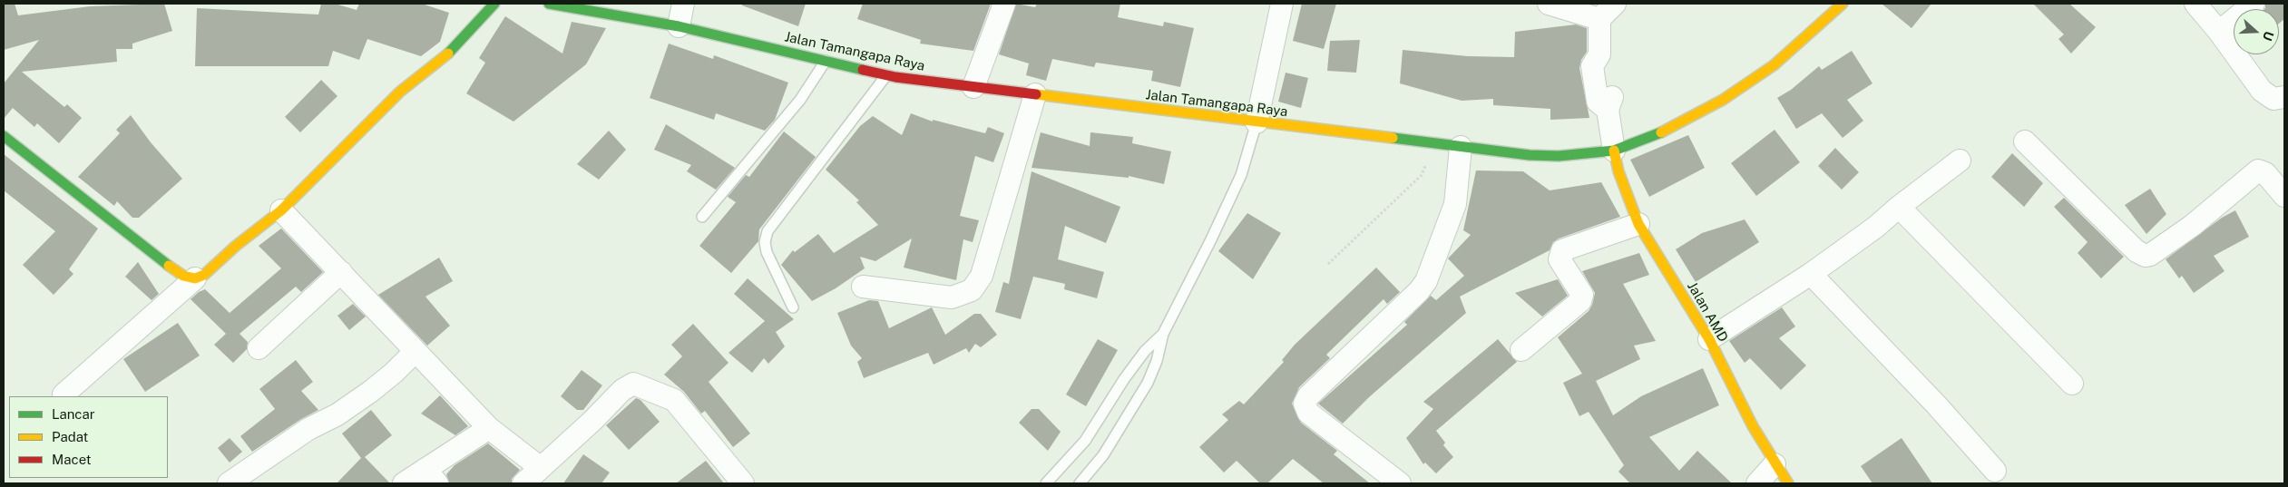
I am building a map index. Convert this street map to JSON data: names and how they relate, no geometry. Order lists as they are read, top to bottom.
{
  "streets": {
    "main road": ["Jalan Tamangapa Raya", "Jalan AMD"]
  },
  "crossings": [
    ["Jalan Tamangapa Raya", "Jalan AMD"]
  ],
  "legend": ["Lancar", "Padat", "Macet"],
  "north": "right"
}
